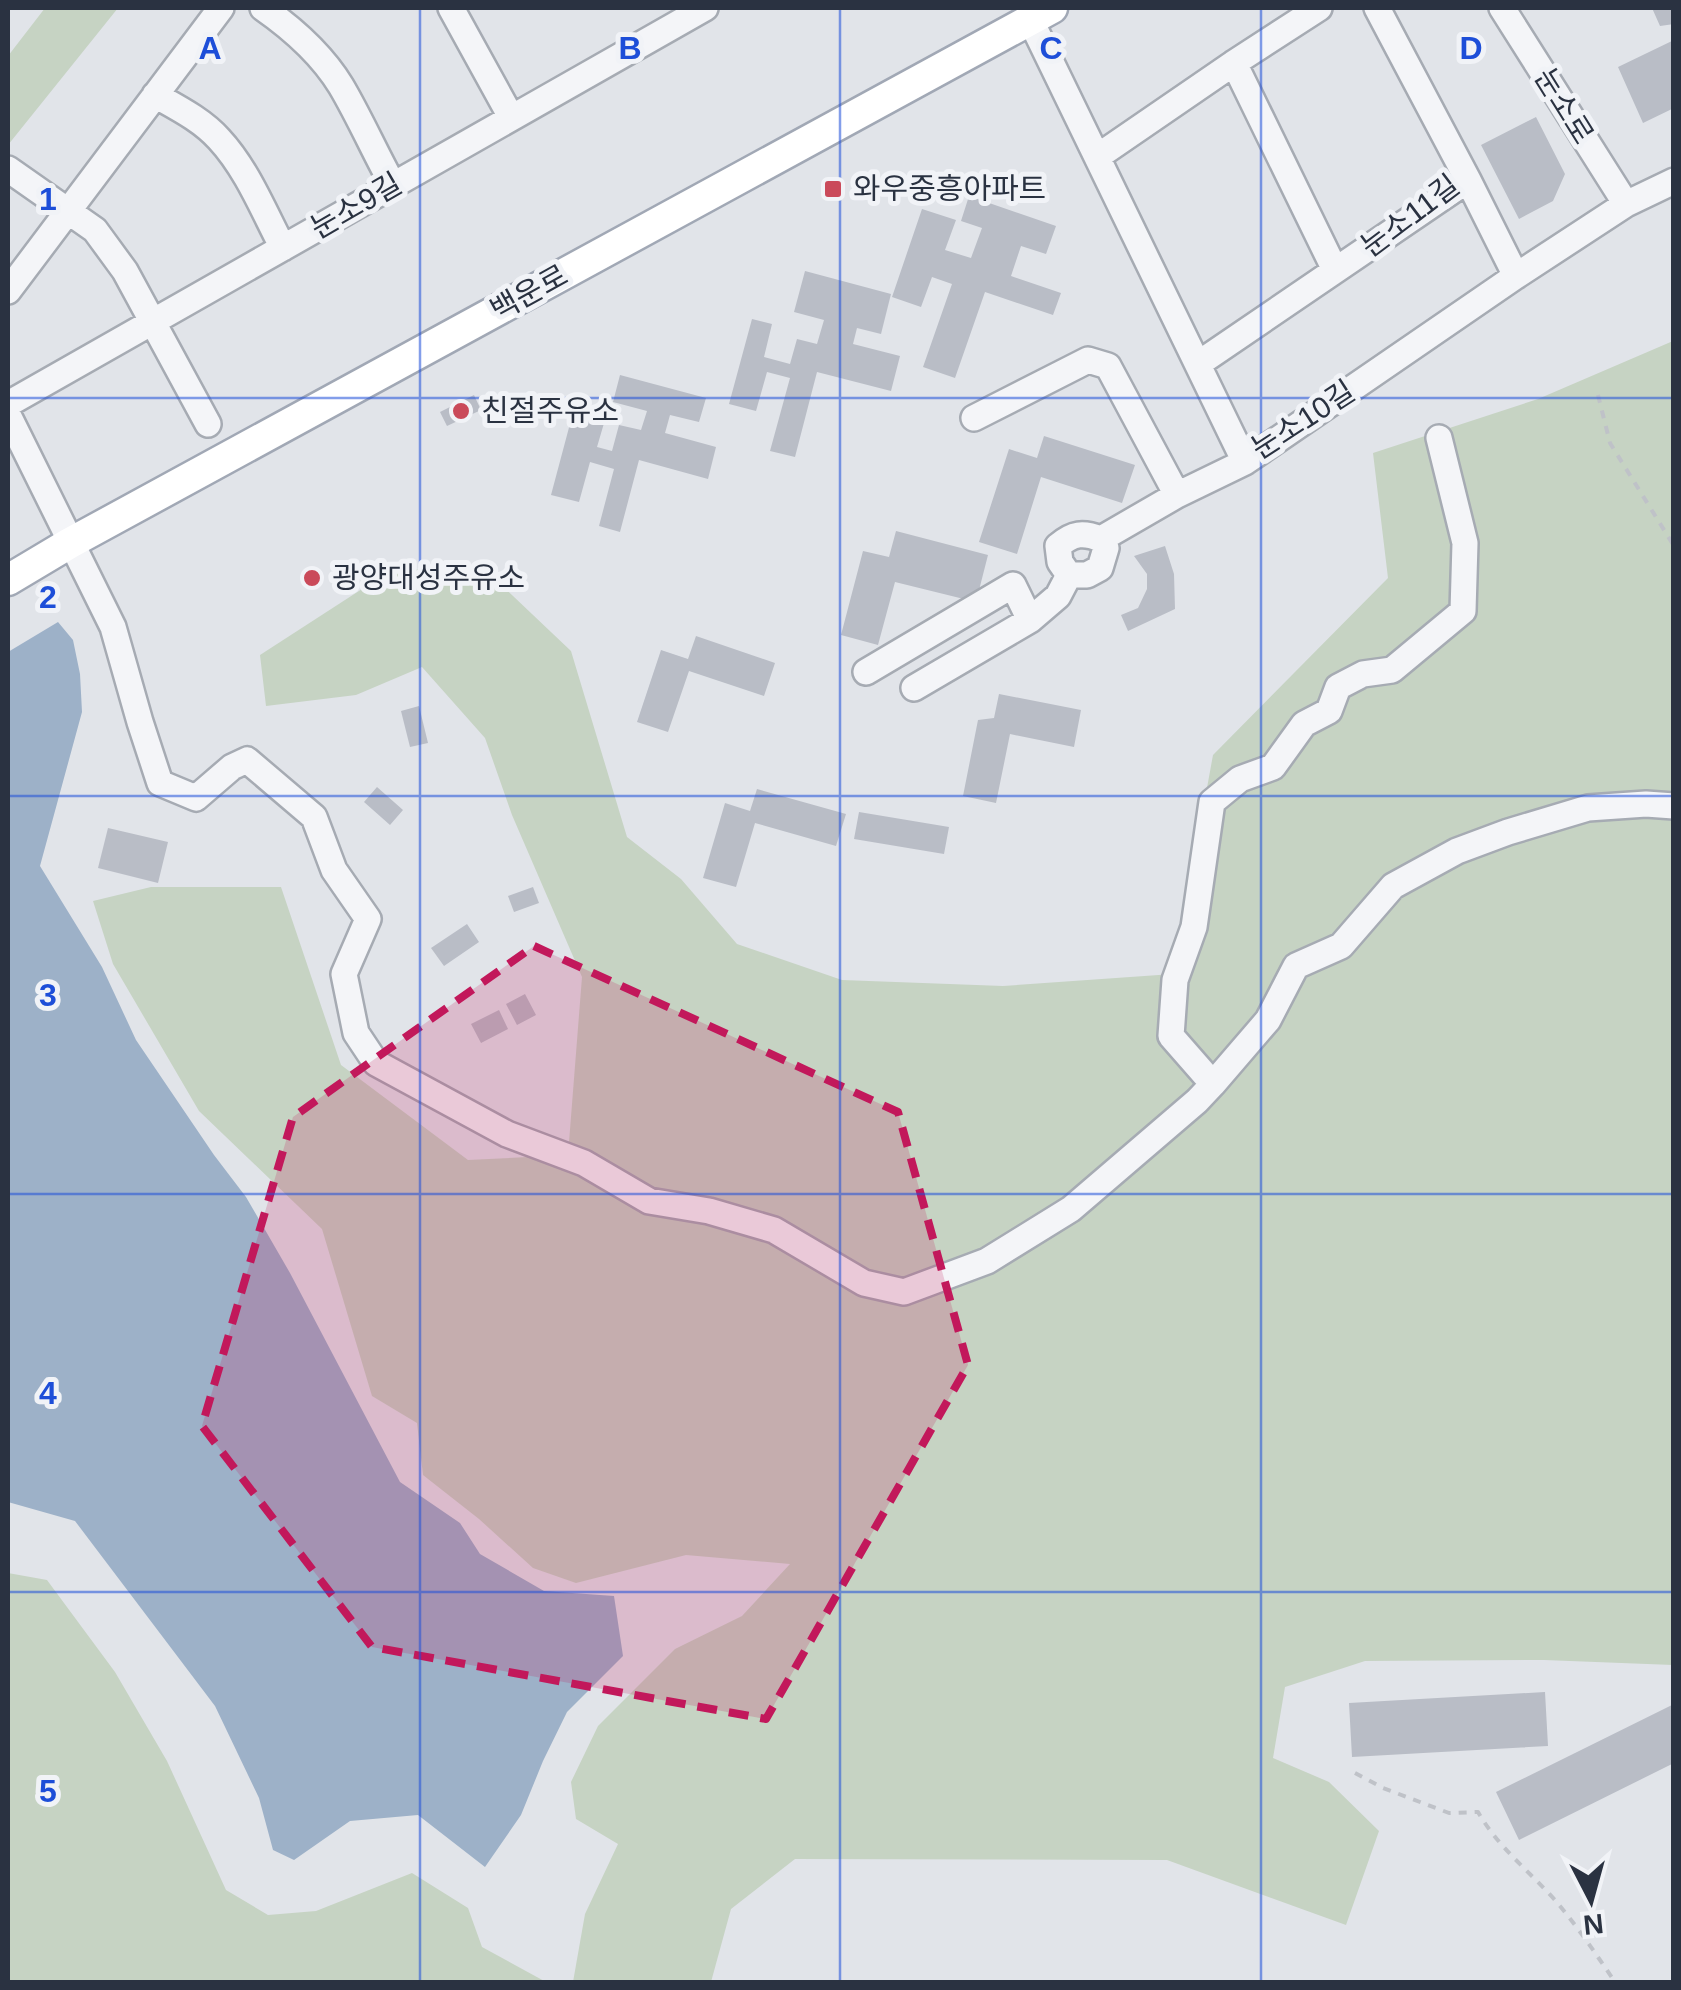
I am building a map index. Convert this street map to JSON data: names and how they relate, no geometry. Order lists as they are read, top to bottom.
{
  "streets": {
    "main road": ["백운로"],
    "street": [
      "눈소로",
      "눈소9길",
      "눈소11길",
      "눈소10길"
    ]
  },
  "crossings": [
    ["눈소로", "눈소10길"],
    ["눈소11길", "눈소10길"],
    ["백운로", "눈소10길"]
  ],
  "places": {
    "transit": ["와우중흥아파트"],
    "other": ["친절주유소", "광양대성주유소"]
  },
  "north": "bottom",
  "grid": {
    "columns": [
      "A",
      "B",
      "C",
      "D"
    ],
    "rows": [
      "1",
      "2",
      "3",
      "4",
      "5"
    ]
  }
}
